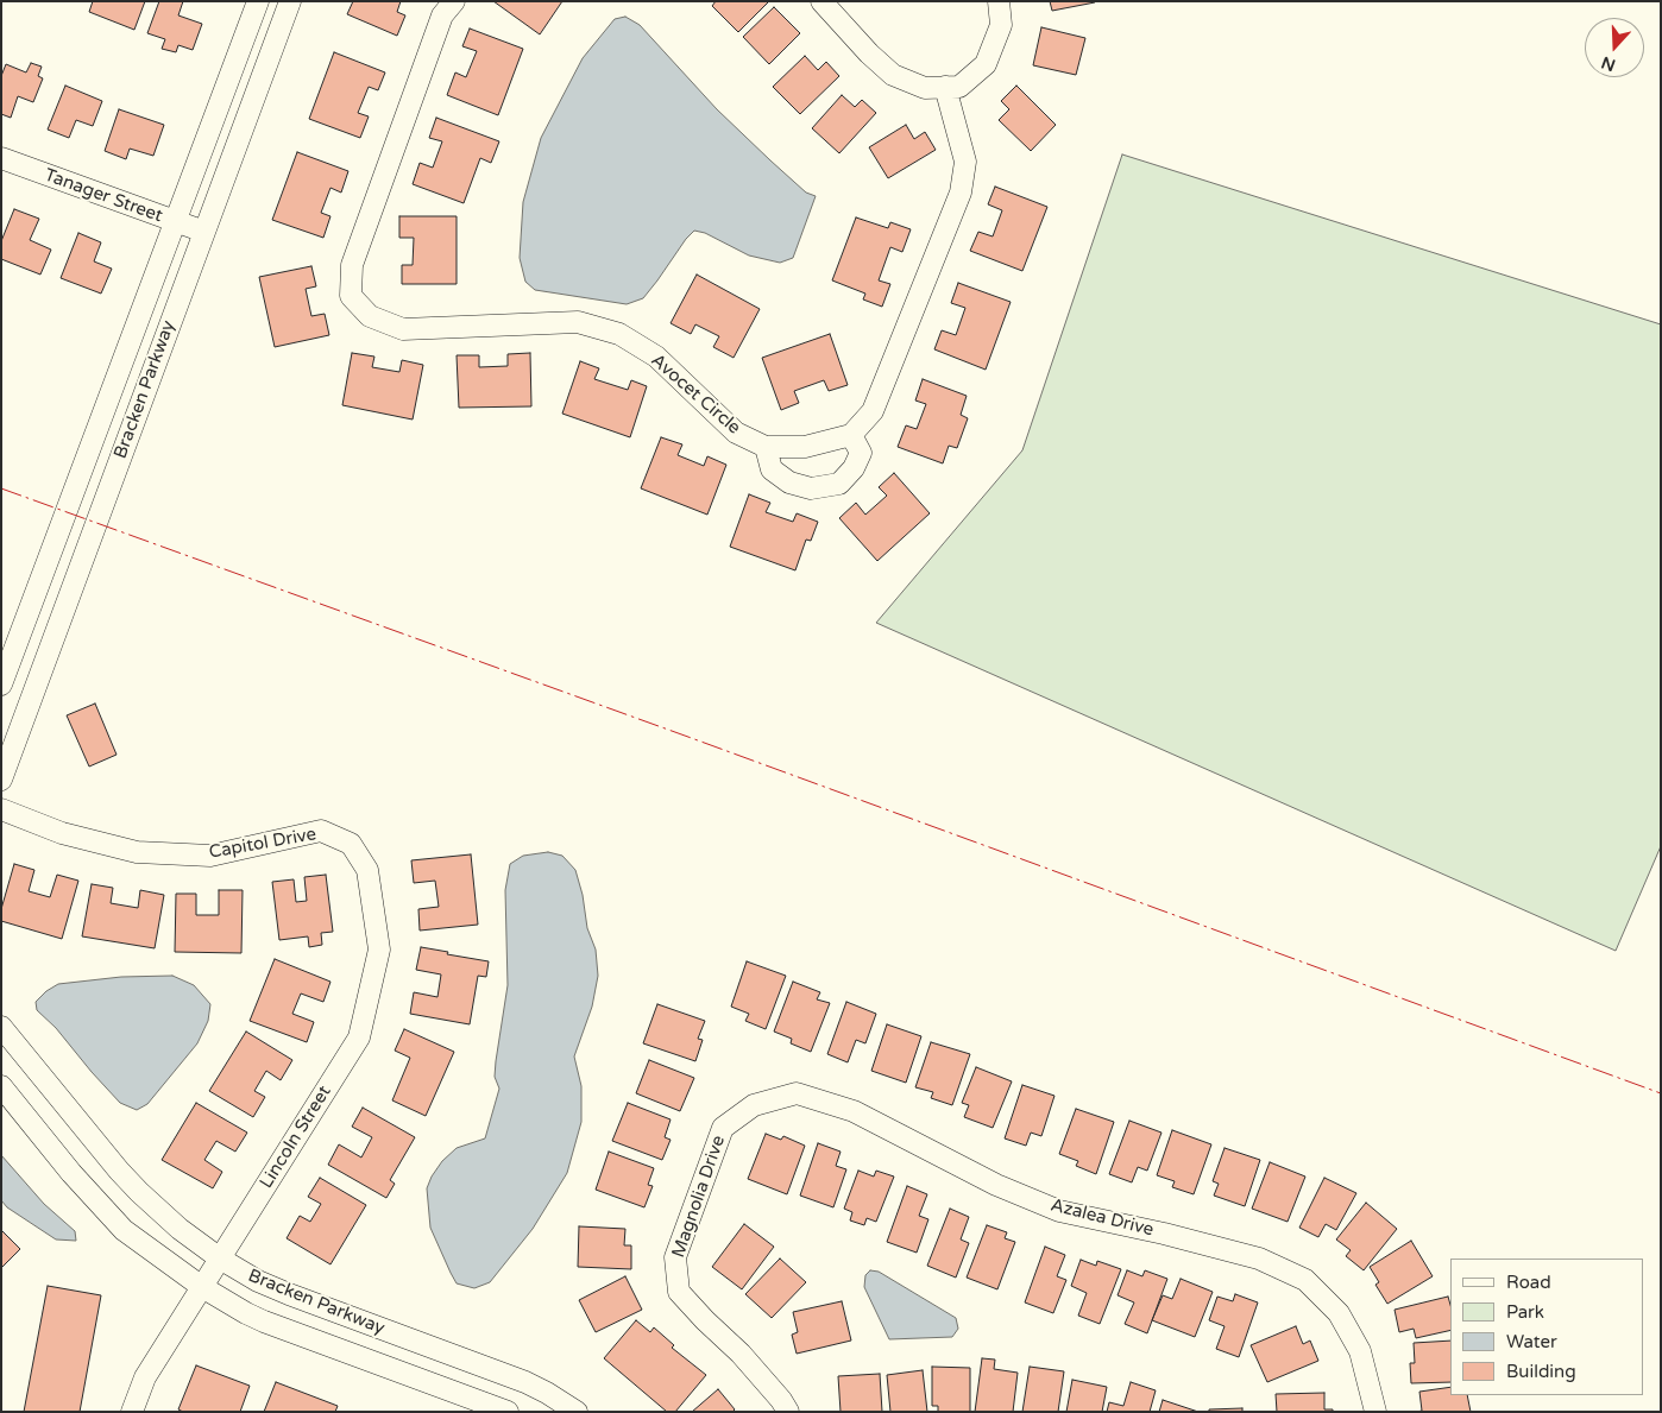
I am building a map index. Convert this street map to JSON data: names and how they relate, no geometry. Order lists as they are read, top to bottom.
{
  "streets": {
    "street": [
      "Tanager Street",
      "Bracken Parkway",
      "Avocet Circle",
      "Capitol Drive",
      "Lincoln Street",
      "Magnolia Drive",
      "Azalea Drive"
    ]
  },
  "crossings": [
    ["Tanager Street", "Bracken Parkway"],
    ["Bracken Parkway", "Lincoln Street"],
    ["Capitol Drive", "Lincoln Street"],
    ["Magnolia Drive", "Azalea Drive"]
  ],
  "legend": [
    "Road",
    "Park",
    "Water",
    "Building"
  ],
  "north": "bottom"
}
